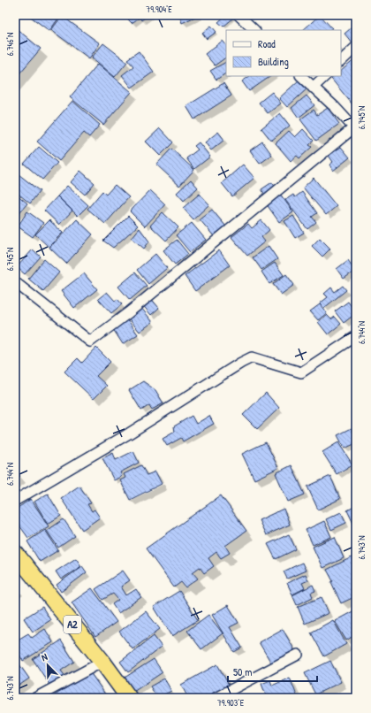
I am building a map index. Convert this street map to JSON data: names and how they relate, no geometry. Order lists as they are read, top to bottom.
{
  "streets": {
    "highway": ["A2"]
  },
  "legend": ["Road", "Building"],
  "scale_bar": "50 m",
  "north": "top left",
  "coordinates": [
    "79.904°E",
    "6.746°N",
    "6.745°N",
    "6.744°N",
    "6.743°N",
    "79.903°E"
  ]
}
